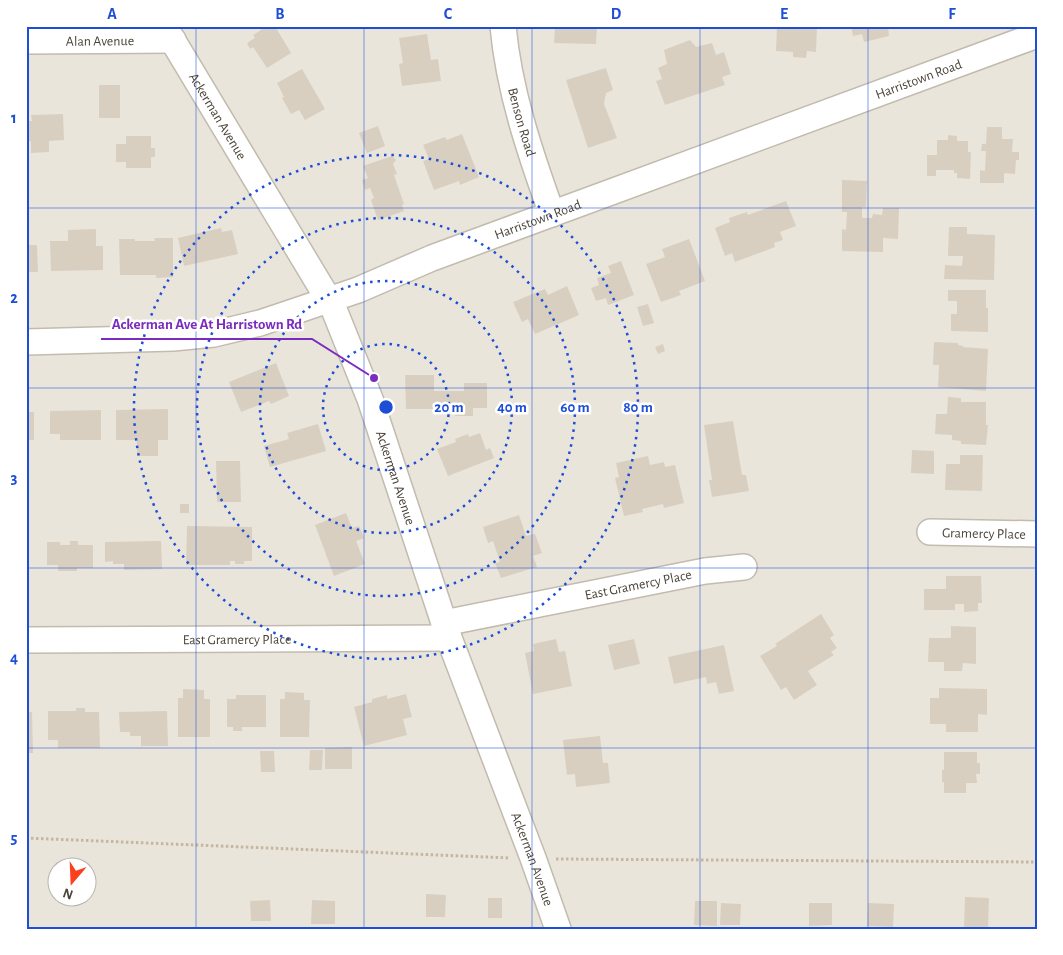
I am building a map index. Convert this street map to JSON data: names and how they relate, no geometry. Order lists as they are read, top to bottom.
{
  "streets": {
    "street": [
      "Alan Avenue",
      "Harristown Road",
      "Ackerman Avenue",
      "Benson Road",
      "Gramercy Place",
      "East Gramercy Place"
    ]
  },
  "crossings": [
    ["Alan Avenue", "Ackerman Avenue"],
    ["Harristown Road", "Ackerman Avenue"],
    ["Harristown Road", "Benson Road"],
    ["Ackerman Avenue", "East Gramercy Place"]
  ],
  "places": ["Ackerman Ave At Harristown Rd"],
  "north": "bottom",
  "grid": {
    "columns": [
      "A",
      "B",
      "C",
      "D",
      "E",
      "F"
    ],
    "rows": [
      "1",
      "2",
      "3",
      "4",
      "5"
    ]
  },
  "rings": [
    "20 m",
    "40 m",
    "60 m",
    "80 m"
  ]
}
